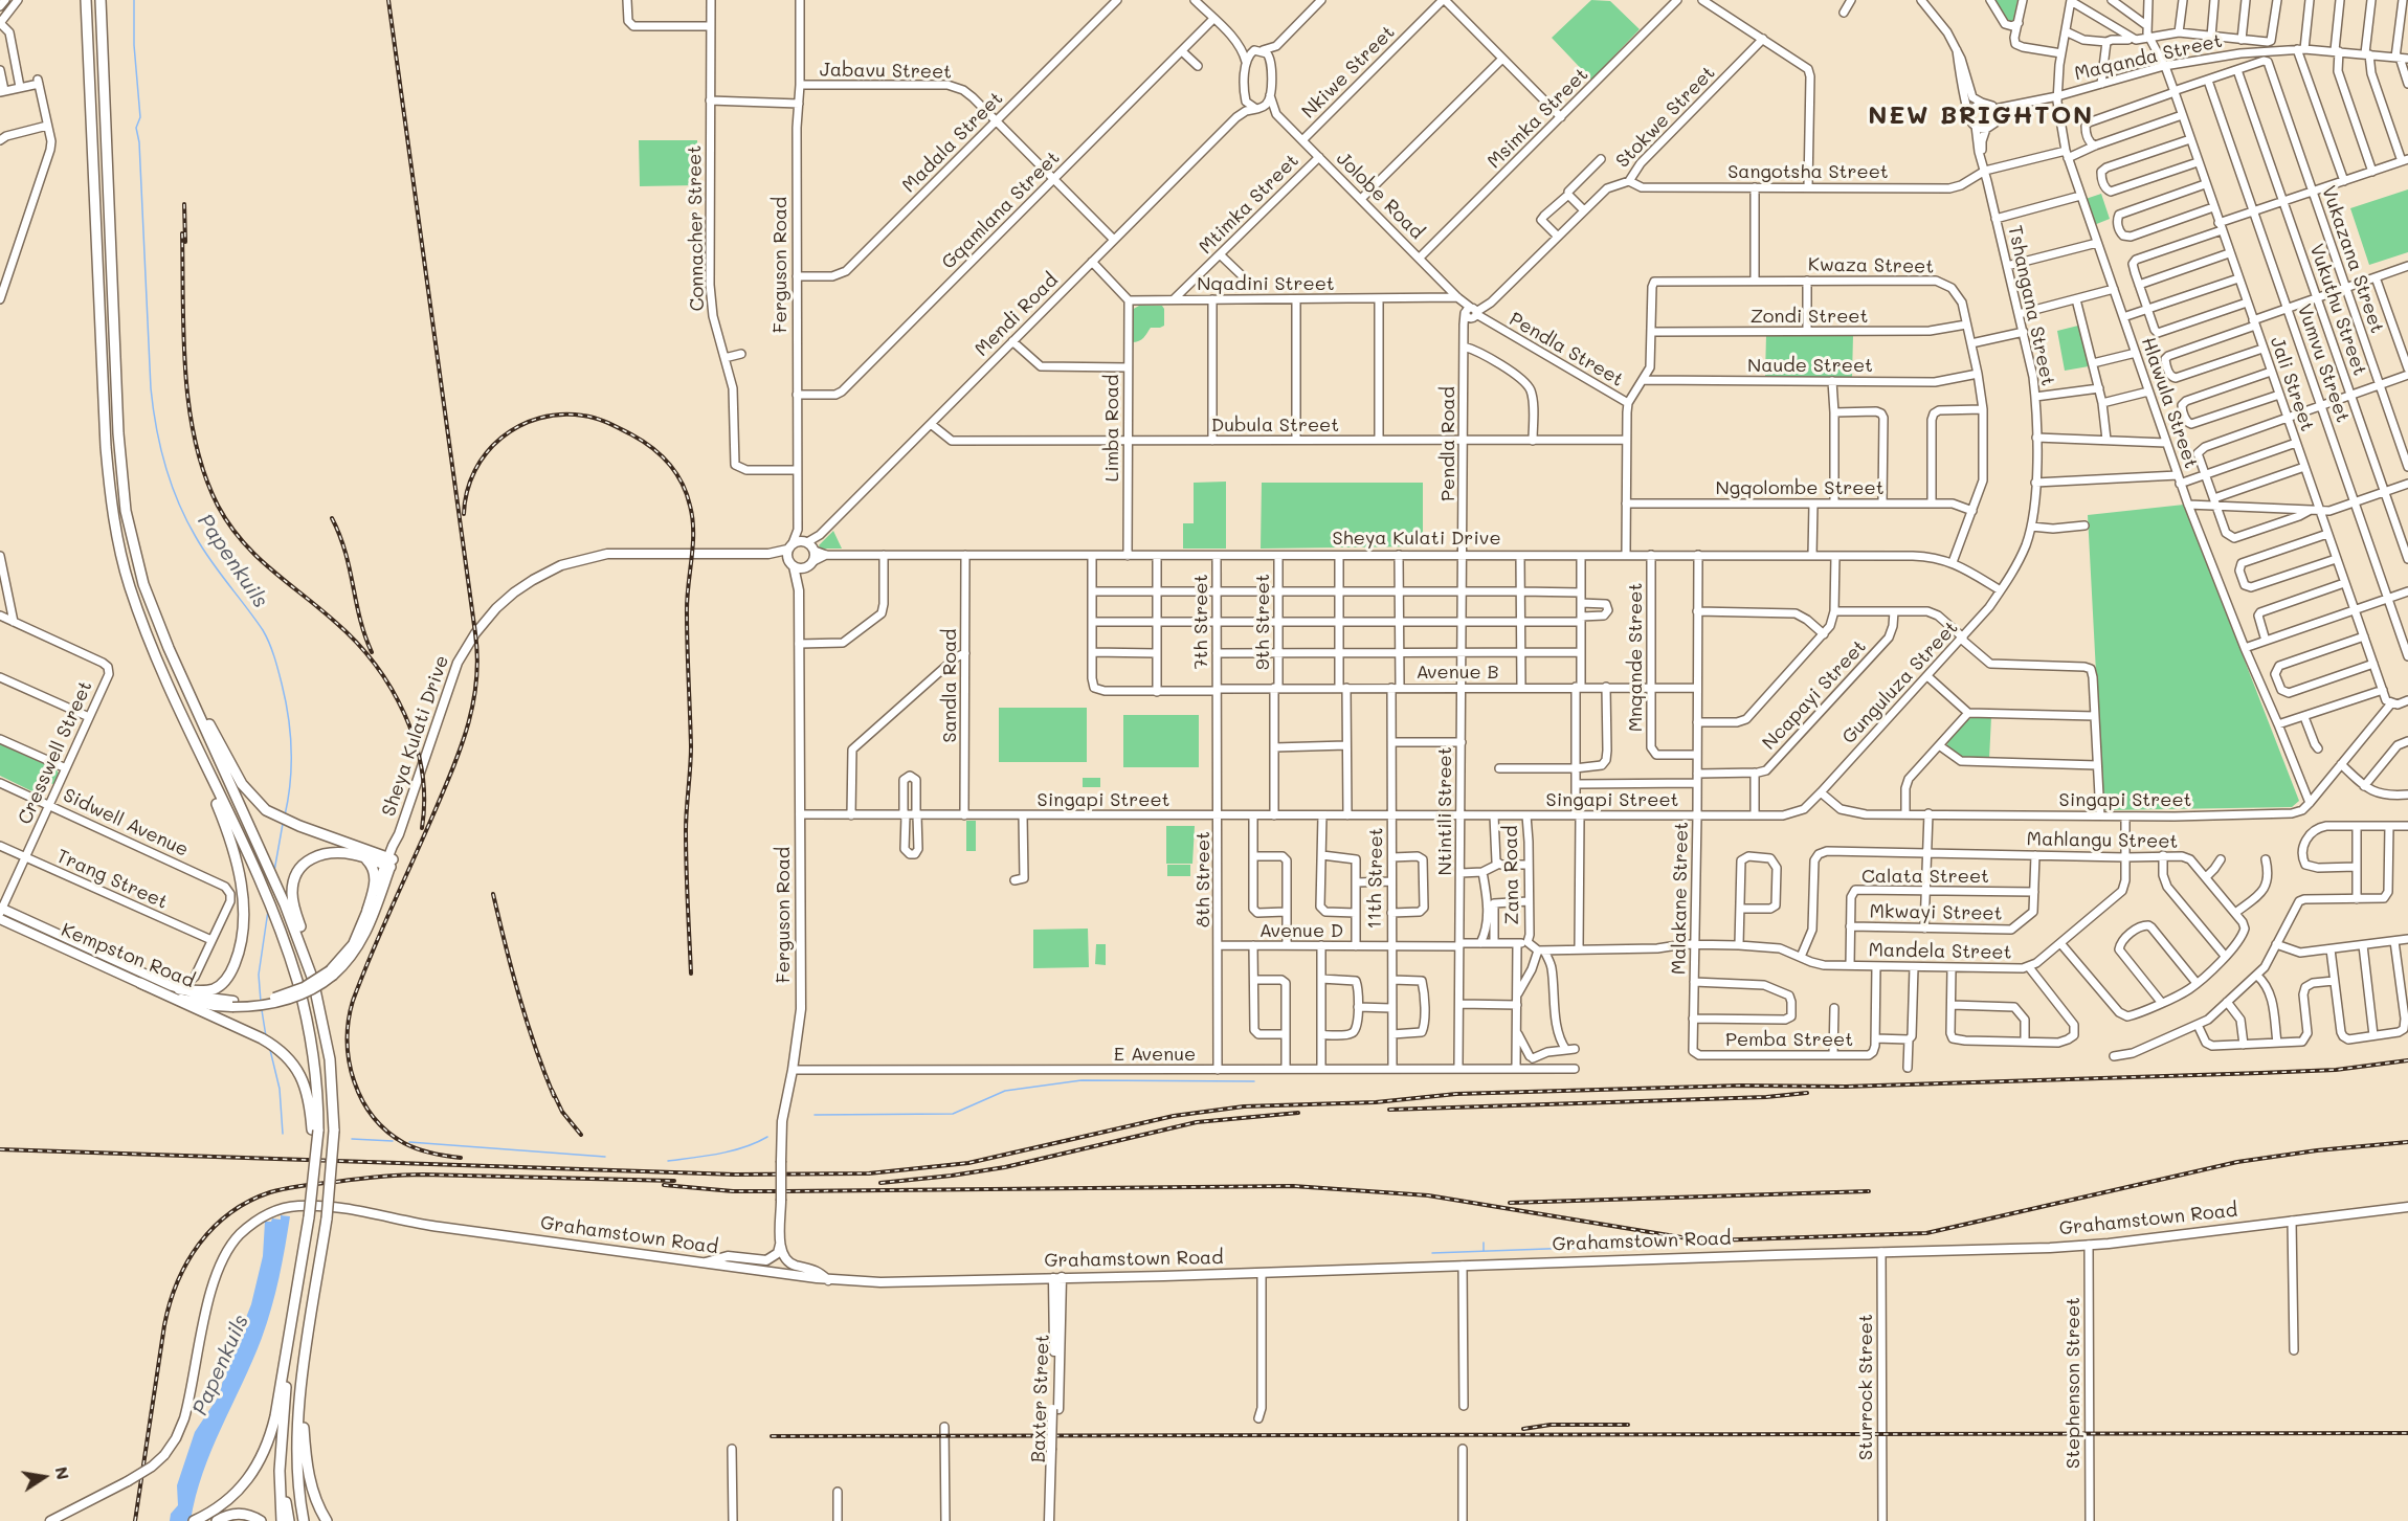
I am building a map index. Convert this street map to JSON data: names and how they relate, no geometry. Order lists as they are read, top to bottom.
{
  "streets": {
    "main road": [
      "Ferguson Road",
      "Sheya Kulati Drive",
      "Kempston Road",
      "Grahamstown Road",
      "Baxter Street"
    ],
    "street": [
      "Maqanda Street",
      "Jabavu Street",
      "Nkiwe Street",
      "Stokwe Street",
      "Msimka Street",
      "Madala Street",
      "Sangotsha Street",
      "Jolobe Road",
      "Mtimka Street",
      "Gqamlana Street",
      "Connacher Street",
      "Vukazana Street",
      "Kwaza Street",
      "Nqadini Street",
      "Tshangana Street",
      "Vukuthu Street",
      "Mendi Road",
      "Zondi Street",
      "Pendla Street",
      "Vumvu Street",
      "Naude Street",
      "Jali Street",
      "Hlawula Street",
      "Dubula Street",
      "Limba Road",
      "Pendla Road",
      "Ngqolombe Street",
      "7th Street",
      "9th Street",
      "Mnqande Street",
      "Avenue B",
      "Gunguluza Street",
      "Sandla Road",
      "Ncapayi Street",
      "Cresswell Street",
      "Singapi Street",
      "Ntintili Street",
      "Sidwell Avenue",
      "Mahlangu Street",
      "Zana Road",
      "Calata Street",
      "11th Street",
      "Trang Street",
      "8th Street",
      "Malakane Street",
      "Mkwayi Street",
      "Avenue D",
      "Mandela Street",
      "Pemba Street",
      "E Avenue",
      "Stephenson Street",
      "Sturrock Street"
    ]
  },
  "crossings": [
    ["Maqanda Street", "Tshangana Street"],
    ["Maqanda Street", "Jali Street"],
    ["Maqanda Street", "Hlawula Street"],
    ["Jabavu Street", "Madala Street"],
    ["Jabavu Street", "Gqamlana Street"],
    ["Jabavu Street", "Ferguson Road"],
    ["Jabavu Street", "Mendi Road"],
    ["Nkiwe Street", "Jolobe Road"],
    ["Stokwe Street", "Sangotsha Street"],
    ["Stokwe Street", "Jolobe Road"],
    ["Stokwe Street", "Pendla Street"],
    ["Stokwe Street", "Pendla Road"],
    ["Msimka Street", "Jolobe Road"],
    ["Madala Street", "Ferguson Road"],
    ["Sangotsha Street", "Tshangana Street"],
    ["Sangotsha Street", "Jali Street"],
    ["Sangotsha Street", "Hlawula Street"],
    ["Jolobe Road", "Mtimka Street"],
    ["Jolobe Road", "Nqadini Street"],
    ["Jolobe Road", "Mendi Road"],
    ["Jolobe Road", "Pendla Street"],
    ["Jolobe Road", "Pendla Road"],
    ["Mtimka Street", "Nqadini Street"],
    ["Gqamlana Street", "Ferguson Road"],
    ["Connacher Street", "Ferguson Road"],
    ["Vukazana Street", "Vukuthu Street"],
    ["Ferguson Road", "Mendi Road"],
    ["Ferguson Road", "Sheya Kulati Drive"],
    ["Ferguson Road", "Singapi Street"],
    ["Ferguson Road", "E Avenue"],
    ["Kwaza Street", "Zondi Street"],
    ["Kwaza Street", "Naude Street"],
    ["Kwaza Street", "Ngqolombe Street"],
    ["Kwaza Street", "Sheya Kulati Drive"],
    ["Nqadini Street", "Limba Road"],
    ["Tshangana Street", "Sheya Kulati Drive"],
    ["Tshangana Street", "Gunguluza Street"],
    ["Mendi Road", "Dubula Street"],
    ["Mendi Road", "Sheya Kulati Drive"],
    ["Pendla Street", "Pendla Road"],
    ["Hlawula Street", "Singapi Street"],
    ["Dubula Street", "Limba Road"],
    ["Dubula Street", "Pendla Road"],
    ["Limba Road", "Sheya Kulati Drive"],
    ["Pendla Road", "Sheya Kulati Drive"],
    ["Pendla Road", "Ntintili Street"],
    ["Sheya Kulati Drive", "7th Street"],
    ["Sheya Kulati Drive", "9th Street"],
    ["Sheya Kulati Drive", "Mnqande Street"],
    ["Sheya Kulati Drive", "Gunguluza Street"],
    ["Sheya Kulati Drive", "Sandla Road"],
    ["Sheya Kulati Drive", "Ntintili Street"],
    ["Sheya Kulati Drive", "11th Street"],
    ["Sheya Kulati Drive", "Malakane Street"],
    ["Sheya Kulati Drive", "Kempston Road"],
    ["7th Street", "Avenue B"],
    ["7th Street", "8th Street"],
    ["9th Street", "Avenue B"],
    ["9th Street", "Singapi Street"],
    ["Mnqande Street", "Avenue B"],
    ["Mnqande Street", "Malakane Street"],
    ["Avenue B", "Ntintili Street"],
    ["Avenue B", "11th Street"],
    ["Avenue B", "8th Street"],
    ["Avenue B", "Malakane Street"],
    ["Gunguluza Street", "Singapi Street"],
    ["Sandla Road", "Singapi Street"],
    ["Ncapayi Street", "Malakane Street"],
    ["Cresswell Street", "Sidwell Avenue"],
    ["Cresswell Street", "Trang Street"],
    ["Cresswell Street", "Kempston Road"],
    ["Singapi Street", "Ntintili Street"],
    ["Singapi Street", "Zana Road"],
    ["Singapi Street", "11th Street"],
    ["Singapi Street", "8th Street"],
    ["Singapi Street", "Malakane Street"],
    ["Singapi Street", "Mandela Street"],
    ["Ntintili Street", "Zana Road"],
    ["Ntintili Street", "Avenue D"],
    ["Ntintili Street", "E Avenue"],
    ["Sidwell Avenue", "Trang Street"],
    ["Mahlangu Street", "Mkwayi Street"],
    ["Mahlangu Street", "Mandela Street"],
    ["Zana Road", "Avenue D"],
    ["Calata Street", "Mkwayi Street"],
    ["Calata Street", "Mandela Street"],
    ["11th Street", "Avenue D"],
    ["11th Street", "E Avenue"],
    ["8th Street", "Avenue D"],
    ["8th Street", "E Avenue"],
    ["Malakane Street", "Mandela Street"],
    ["Malakane Street", "Pemba Street"],
    ["Mandela Street", "Pemba Street"],
    ["Grahamstown Road", "Stephenson Street"],
    ["Grahamstown Road", "Sturrock Street"],
    ["Grahamstown Road", "Baxter Street"]
  ],
  "districts": ["NEW BRIGHTON"],
  "water": ["Papenkuils"],
  "north": "right"
}
